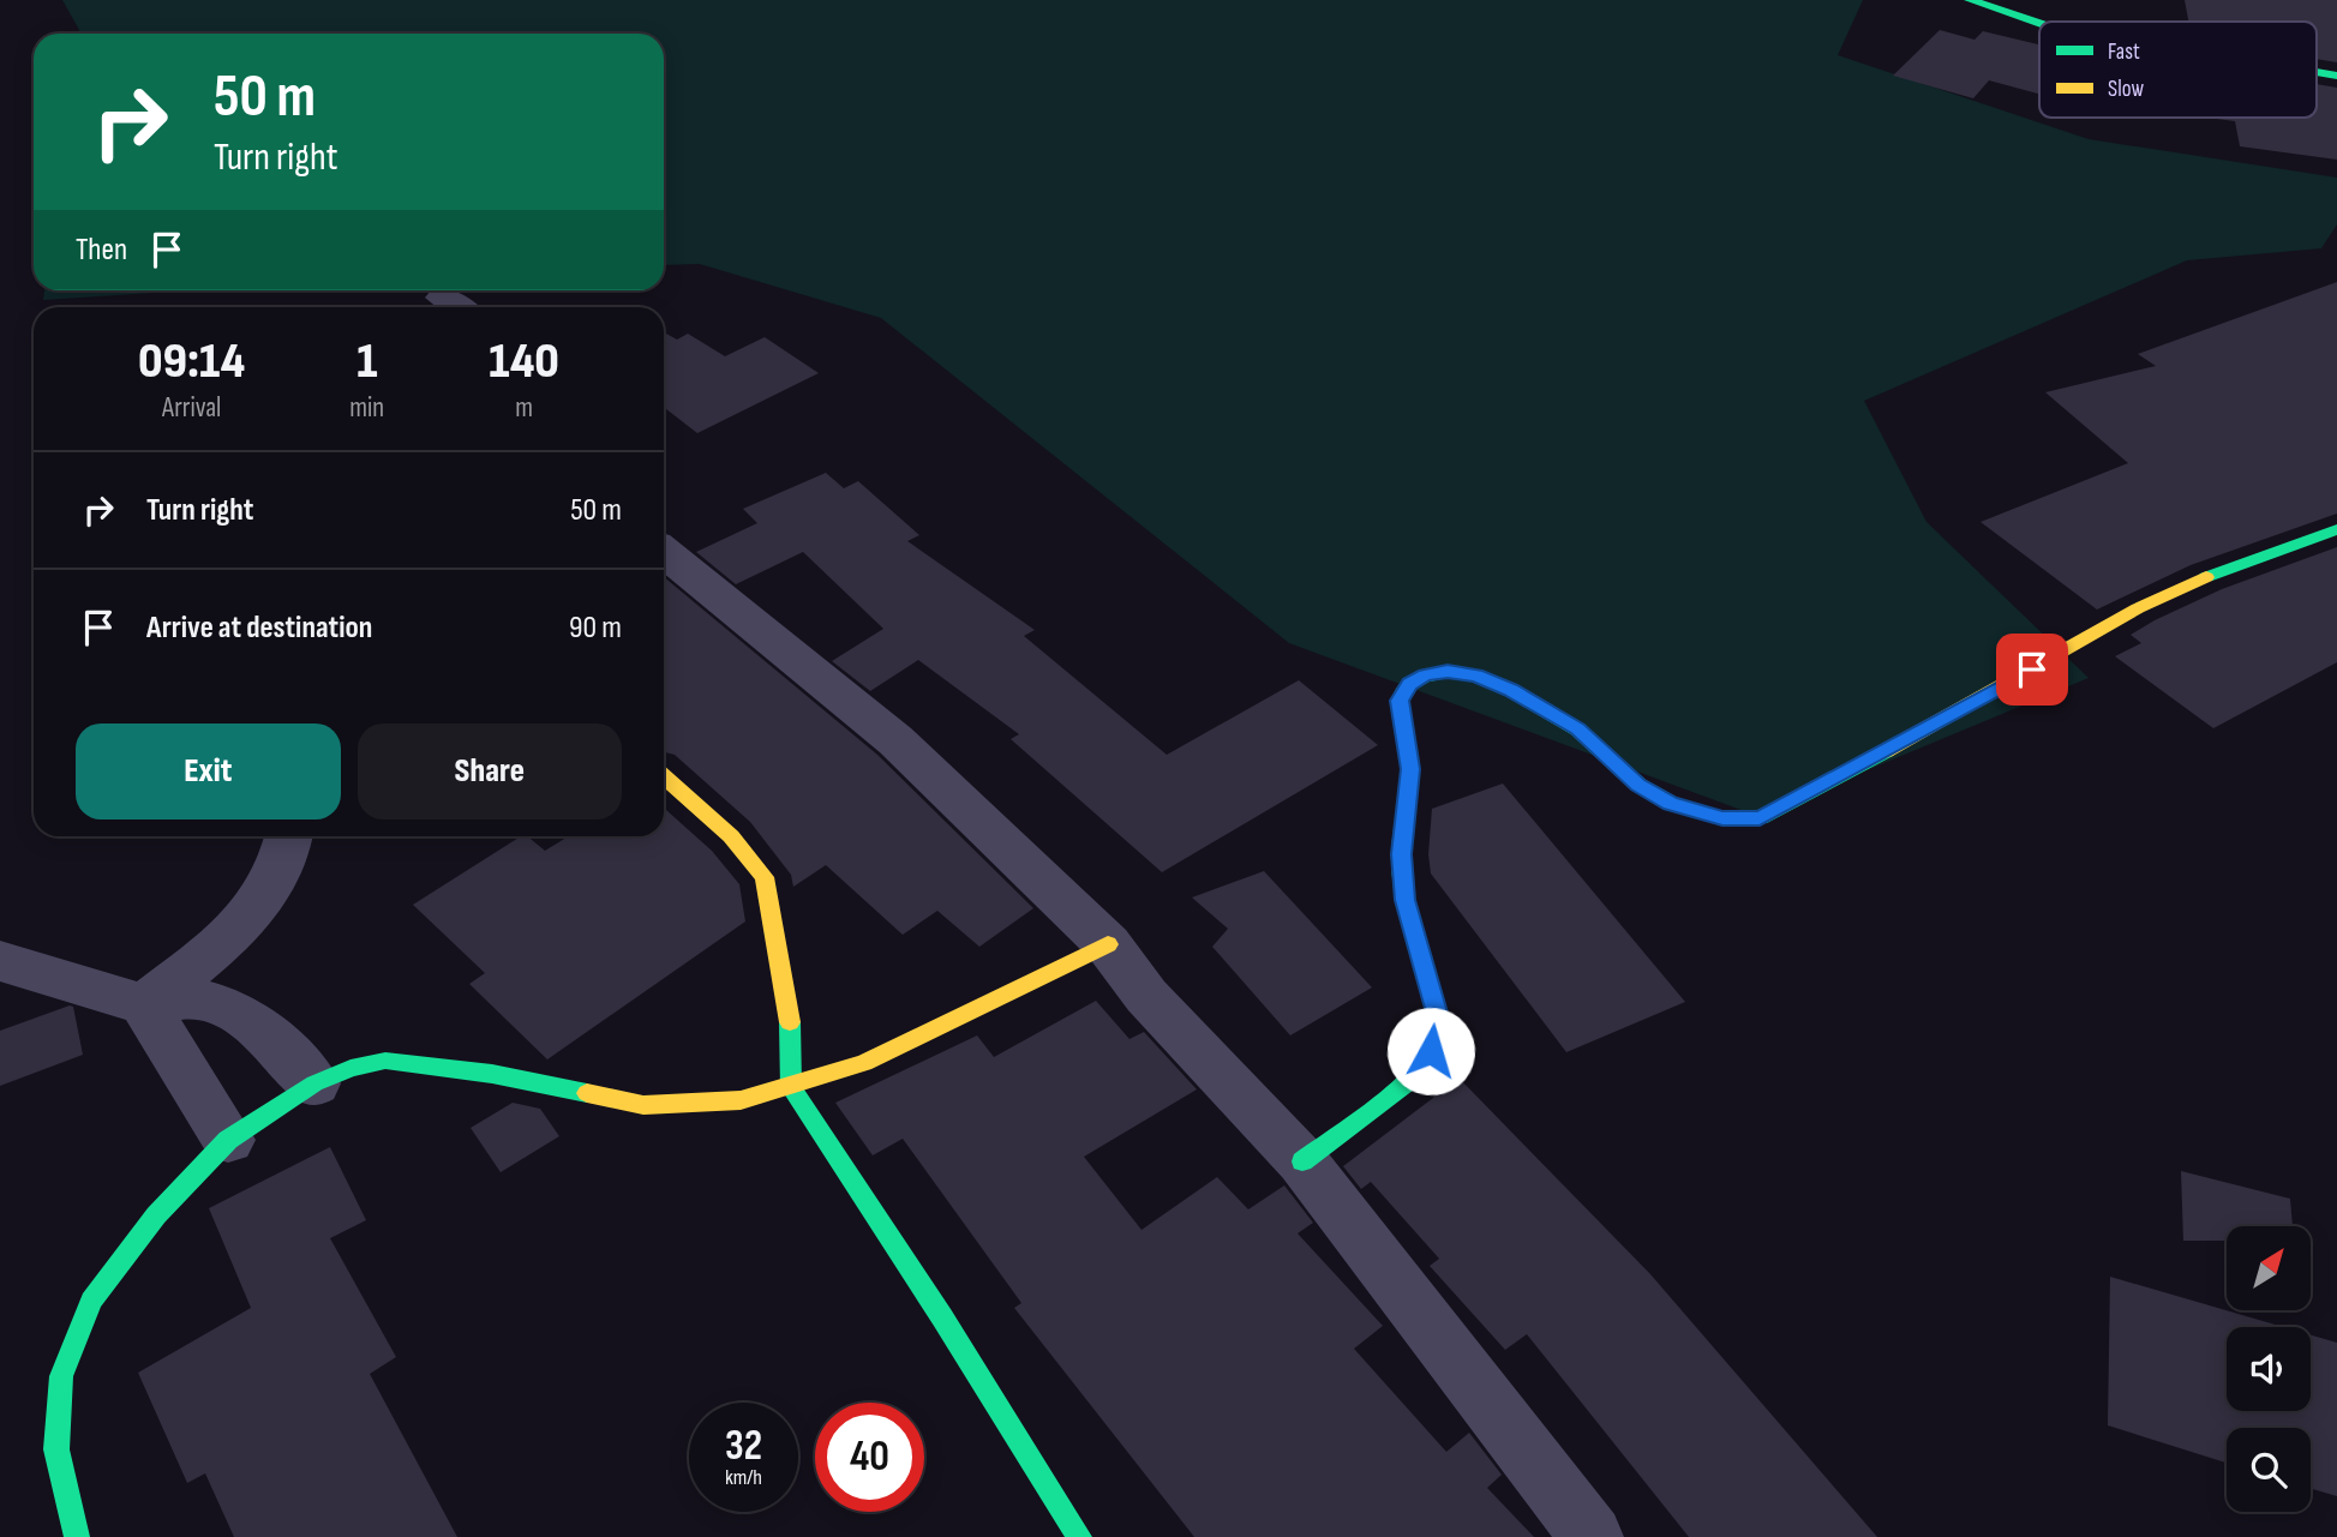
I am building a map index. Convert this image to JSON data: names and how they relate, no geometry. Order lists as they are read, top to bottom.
{
  "legend": ["Fast", "Slow"],
  "north": "top right",
  "page": {
    "turn": ["50 m", "Turn right"],
    "then": "Then",
    "eta": [
      "09:14",
      "Arrival",
      "1",
      "min",
      "140",
      "m"
    ],
    "list": [
      {
        "name": "Turn right",
        "value": "50 m"
      },
      {
        "name": "Arrive at destination",
        "value": "90 m"
      }
    ],
    "buttons": ["Exit", "Share"],
    "speed": "32 km/h",
    "limit": "40"
  }
}
